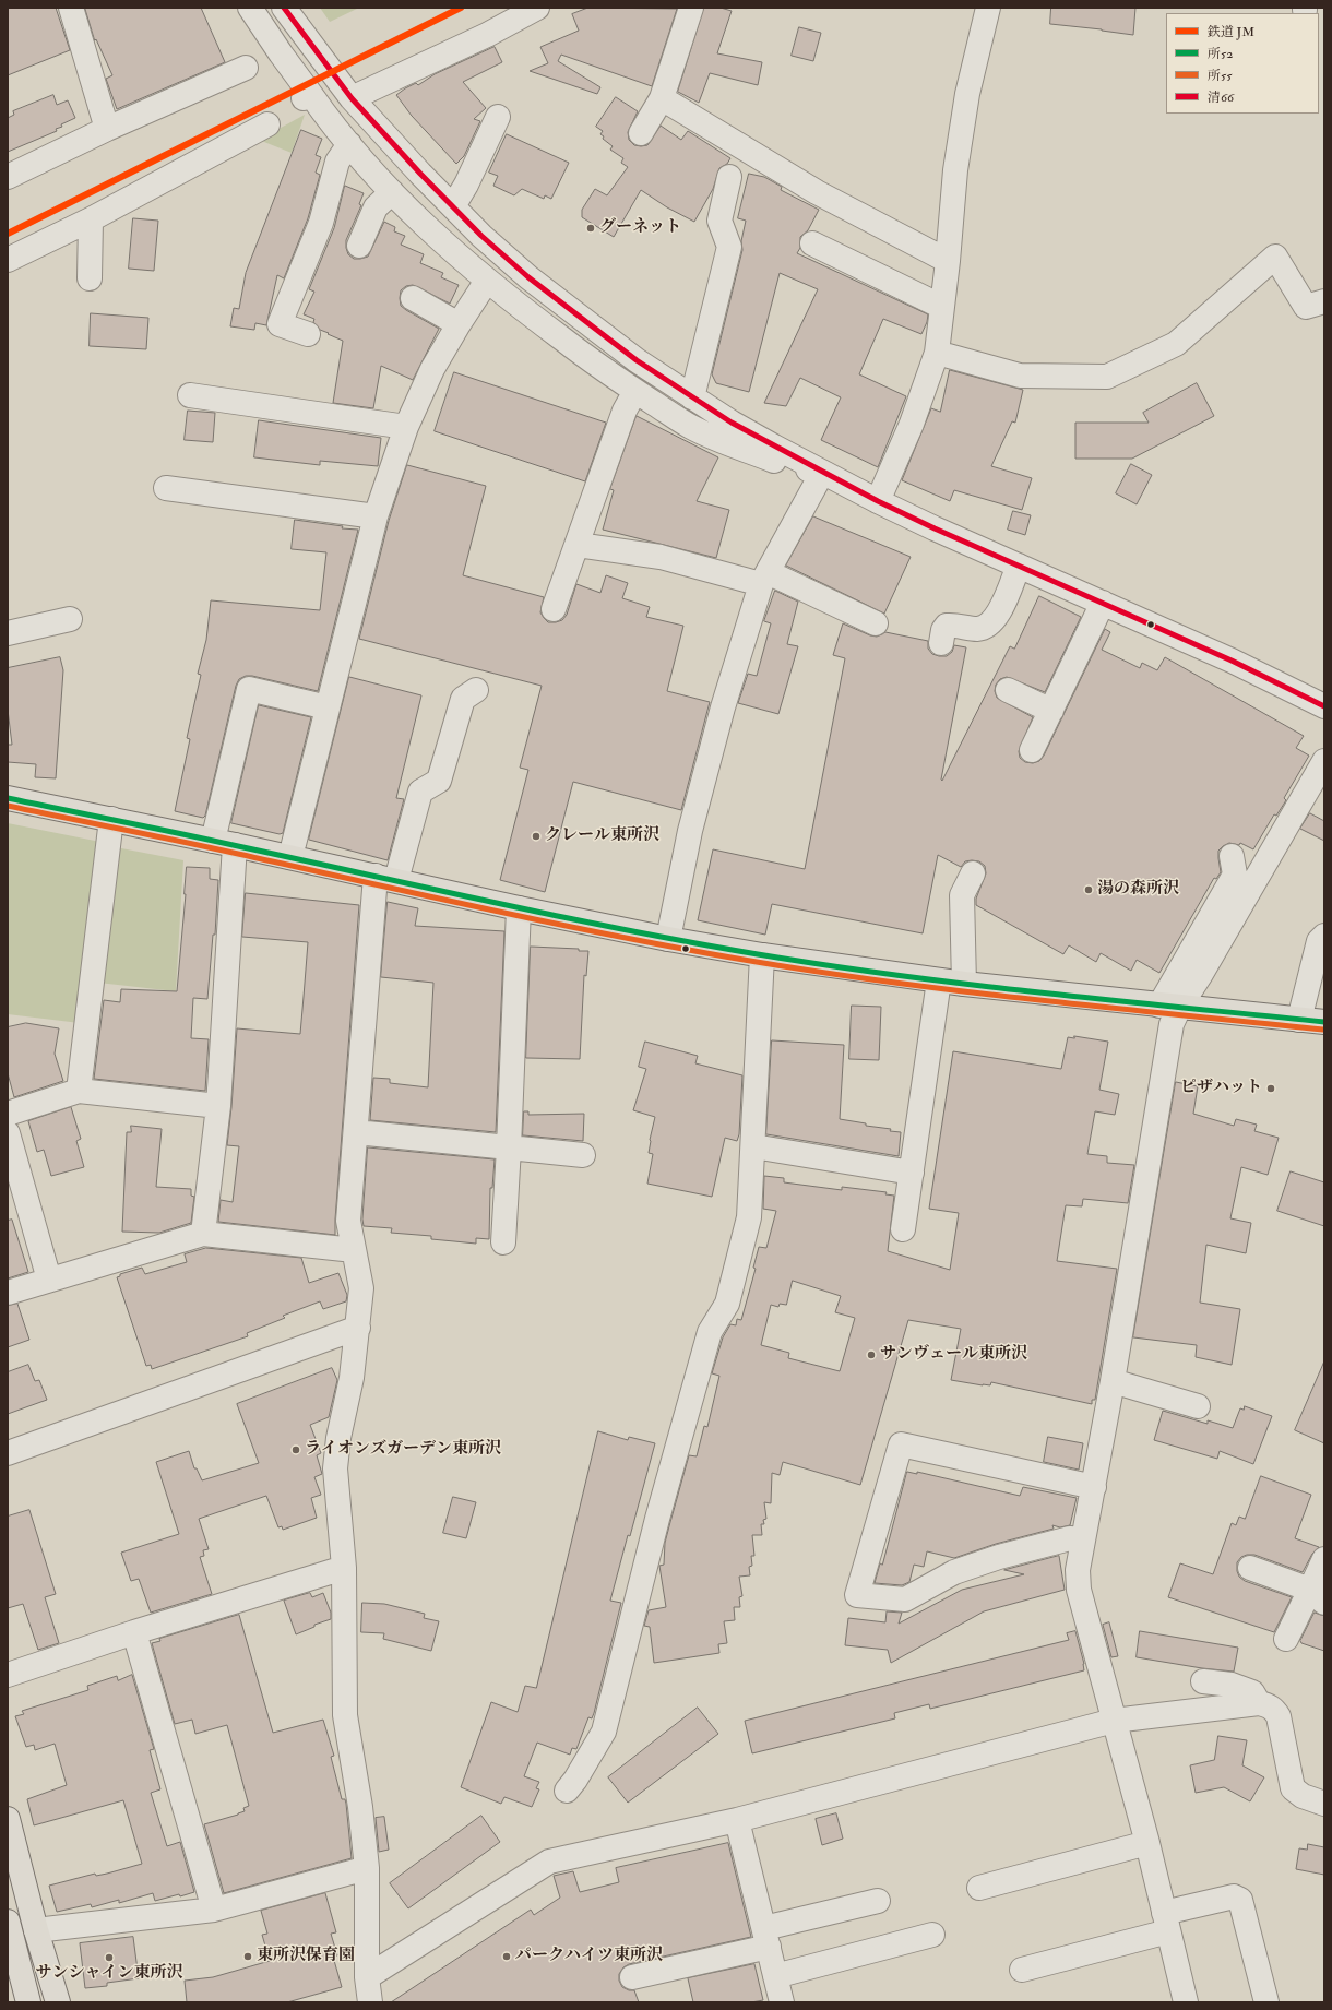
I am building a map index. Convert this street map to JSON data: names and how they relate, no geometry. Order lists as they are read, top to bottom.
{
  "places": [
    "グーネット",
    "クレール東所沢",
    "湯の森所沢",
    "ピザハット",
    "サンヴェール東所沢",
    "ライオンズガーデン東所沢",
    "東所沢保育園",
    "パークハイツ東所沢",
    "サンシャイン東所沢"
  ],
  "lines": [
    "rail line JM",
    "transit line 清66",
    "transit line 所52",
    "transit line 所55"
  ],
  "legend": [
    "鉄道 JM",
    "所52",
    "所55",
    "清66"
  ]
}
